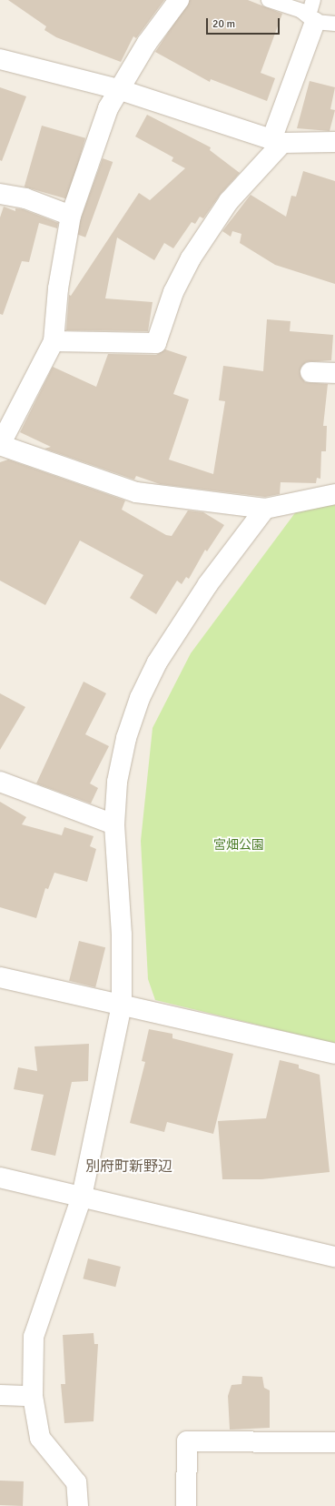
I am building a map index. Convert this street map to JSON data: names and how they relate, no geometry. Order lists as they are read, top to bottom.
{
  "districts": ["別府町新野辺"],
  "parks": ["宮畑公園"],
  "scale_bar": "20 m"
}
